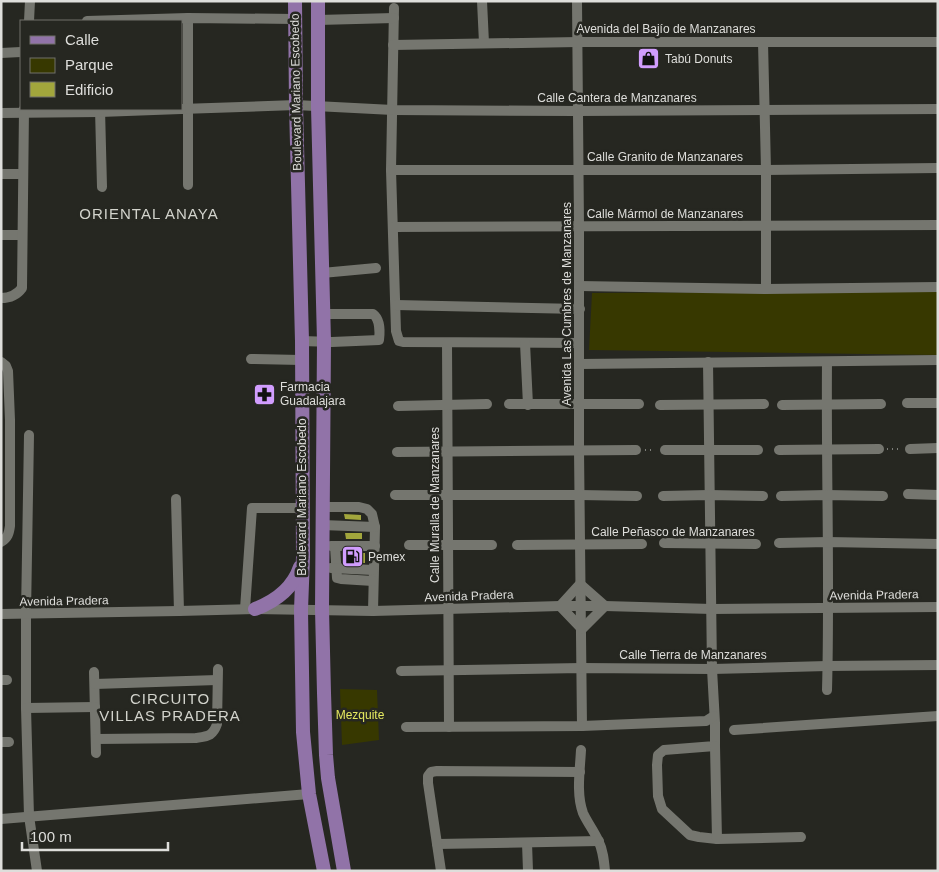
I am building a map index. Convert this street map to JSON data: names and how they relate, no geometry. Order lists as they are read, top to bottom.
{
  "streets": {
    "main road": ["Boulevard Mariano Escobedo"],
    "street": [
      "Avenida del Bajío de Manzanares",
      "Calle Cantera de Manzanares",
      "Calle Granito de Manzanares",
      "Calle Mármol de Manzanares",
      "Avenida Las Cumbres de Manzanares",
      "Calle Muralla de Manzanares",
      "Calle Peñasco de Manzanares",
      "Avenida Pradera",
      "Calle Tierra de Manzanares"
    ]
  },
  "crossings": [
    ["Avenida del Bajío de Manzanares", "Avenida Las Cumbres de Manzanares"],
    ["Boulevard Mariano Escobedo", "Calle Cantera de Manzanares"],
    ["Boulevard Mariano Escobedo", "Avenida Pradera"],
    ["Calle Cantera de Manzanares", "Avenida Las Cumbres de Manzanares"],
    ["Calle Granito de Manzanares", "Avenida Las Cumbres de Manzanares"],
    ["Calle Mármol de Manzanares", "Avenida Las Cumbres de Manzanares"],
    ["Avenida Las Cumbres de Manzanares", "Calle Peñasco de Manzanares"],
    ["Avenida Las Cumbres de Manzanares", "Avenida Pradera"],
    ["Avenida Las Cumbres de Manzanares", "Calle Tierra de Manzanares"],
    ["Calle Muralla de Manzanares", "Avenida Pradera"],
    ["Calle Muralla de Manzanares", "Calle Tierra de Manzanares"]
  ],
  "districts": ["ORIENTAL ANAYA", "CIRCUITO VILLAS PRADERA"],
  "parks": ["Mezquite"],
  "places": {
    "shop": ["Tabú Donuts"],
    "pharmacy": ["Farmacia Guadalajara"],
    "fuel station": ["Pemex"]
  },
  "legend": ["Calle", "Parque", "Edificio"],
  "scale_bar": "100 m"
}
